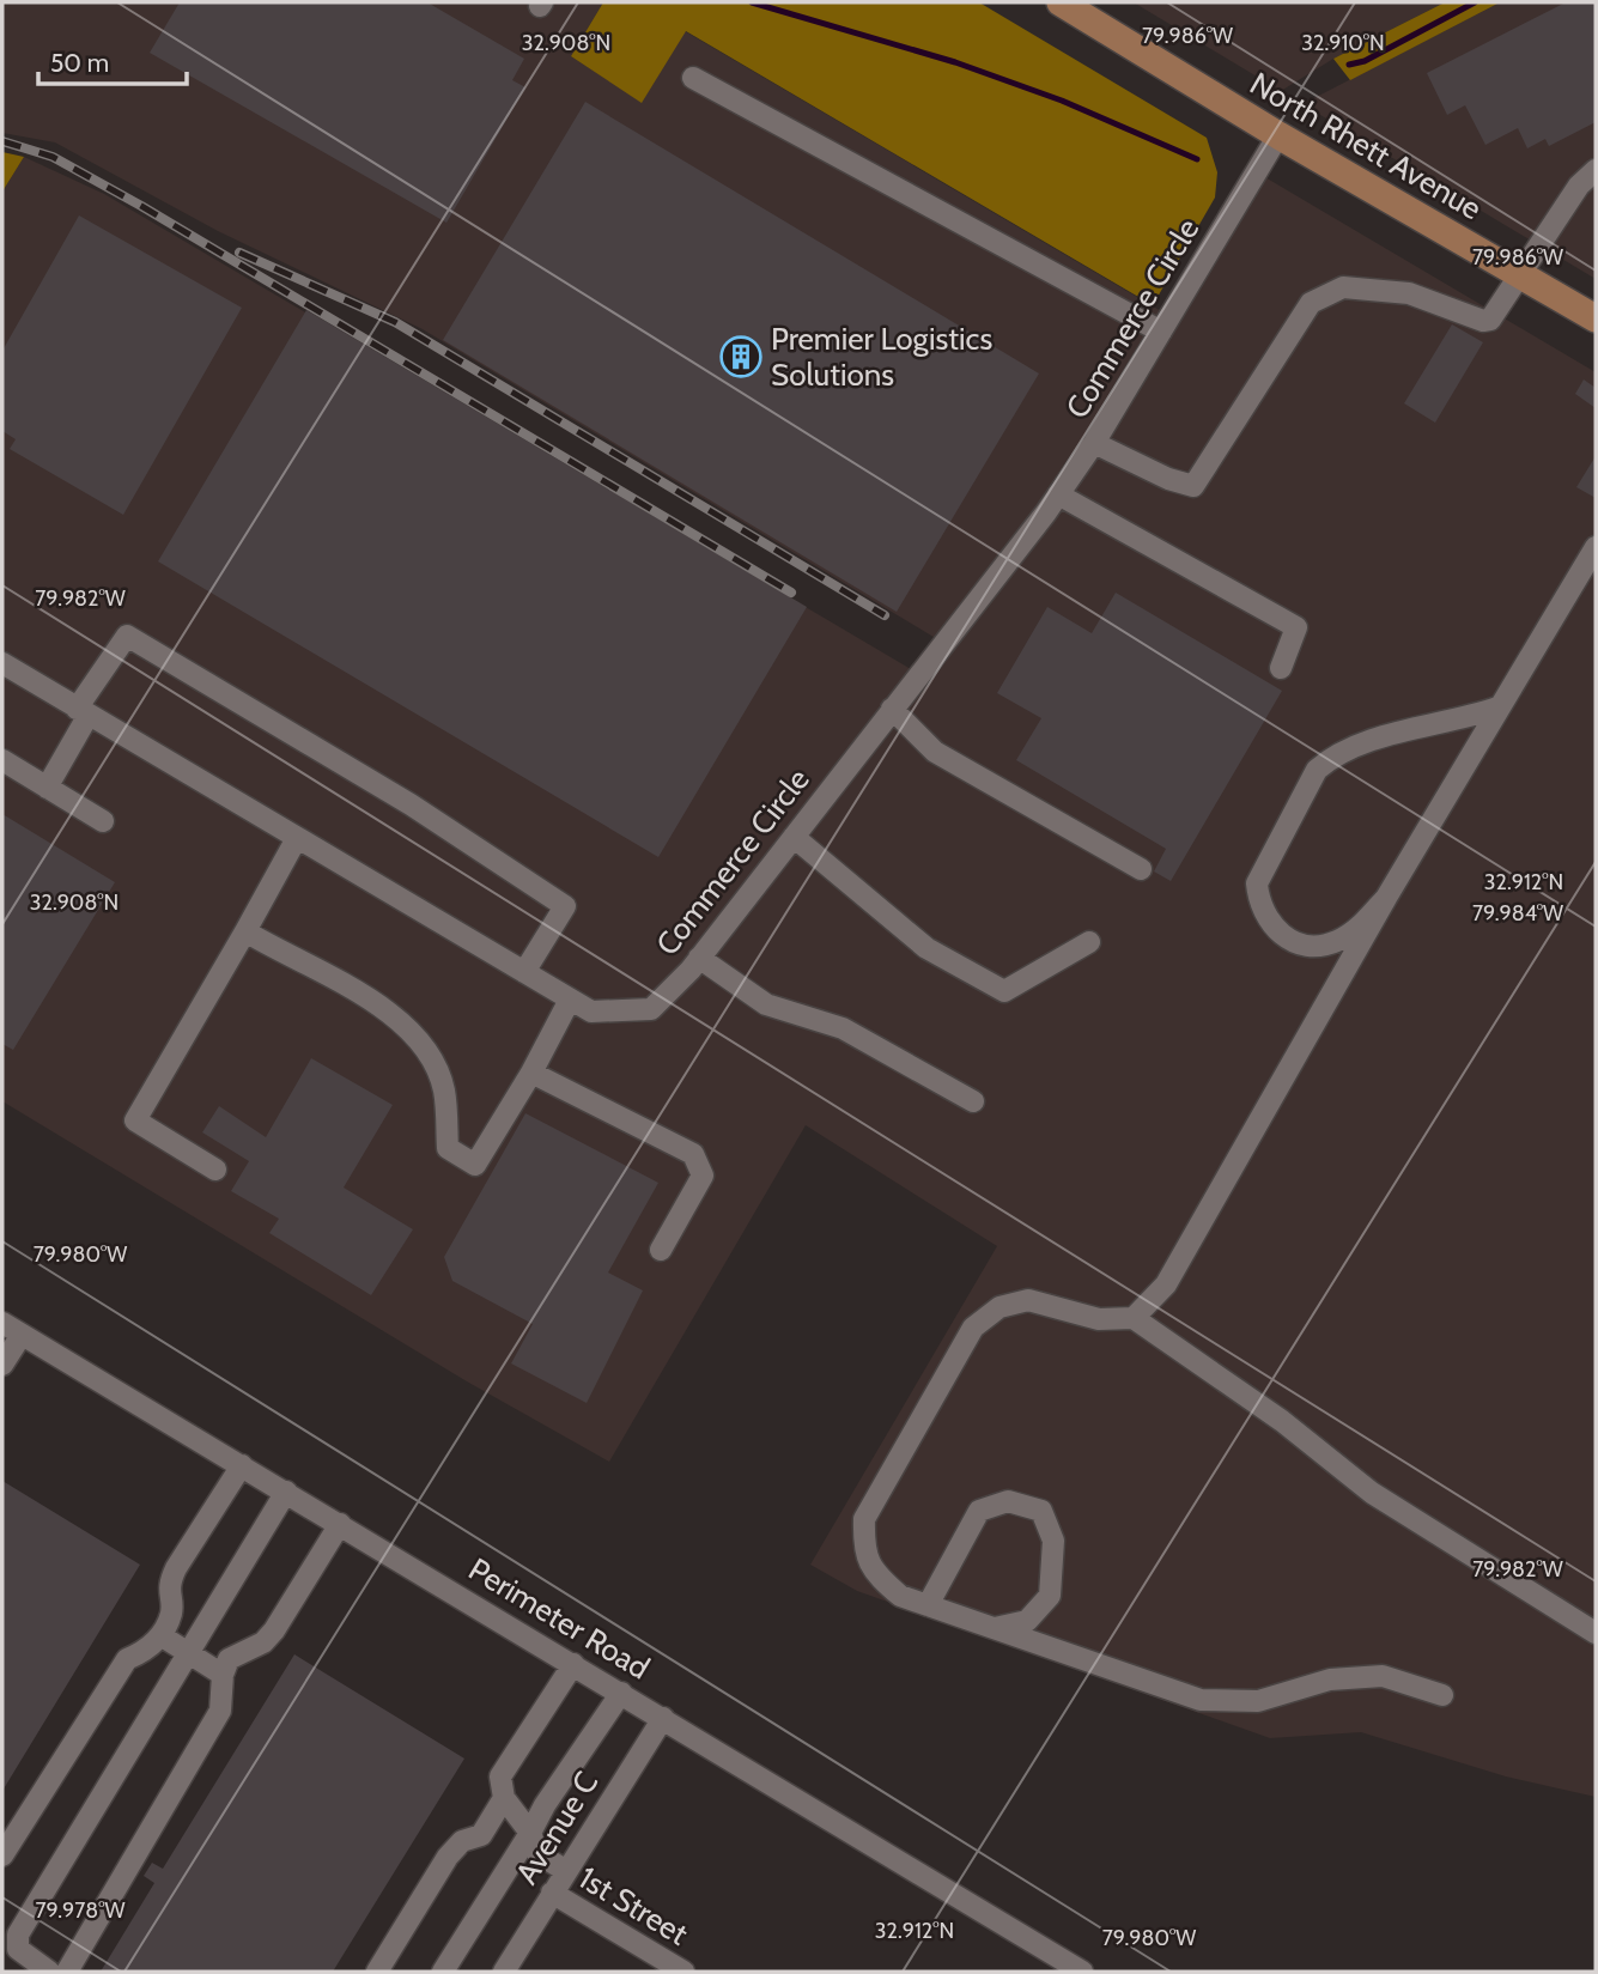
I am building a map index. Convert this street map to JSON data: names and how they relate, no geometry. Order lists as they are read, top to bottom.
{
  "streets": {
    "main road": ["North Rhett Avenue"],
    "street": [
      "Commerce Circle",
      "Perimeter Road",
      "Avenue C",
      "1st Street"
    ]
  },
  "crossings": [
    ["North Rhett Avenue", "Commerce Circle"],
    ["Perimeter Road", "Avenue C"],
    ["Avenue C", "1st Street"]
  ],
  "places": {
    "building": ["Premier Logistics Solutions"]
  },
  "scale_bar": "50 m",
  "coordinates": [
    "79.986°W",
    "32.908°N",
    "32.910°N",
    "79.982°W",
    "32.912°N",
    "79.984°W",
    "79.980°W",
    "79.978°W"
  ]
}
